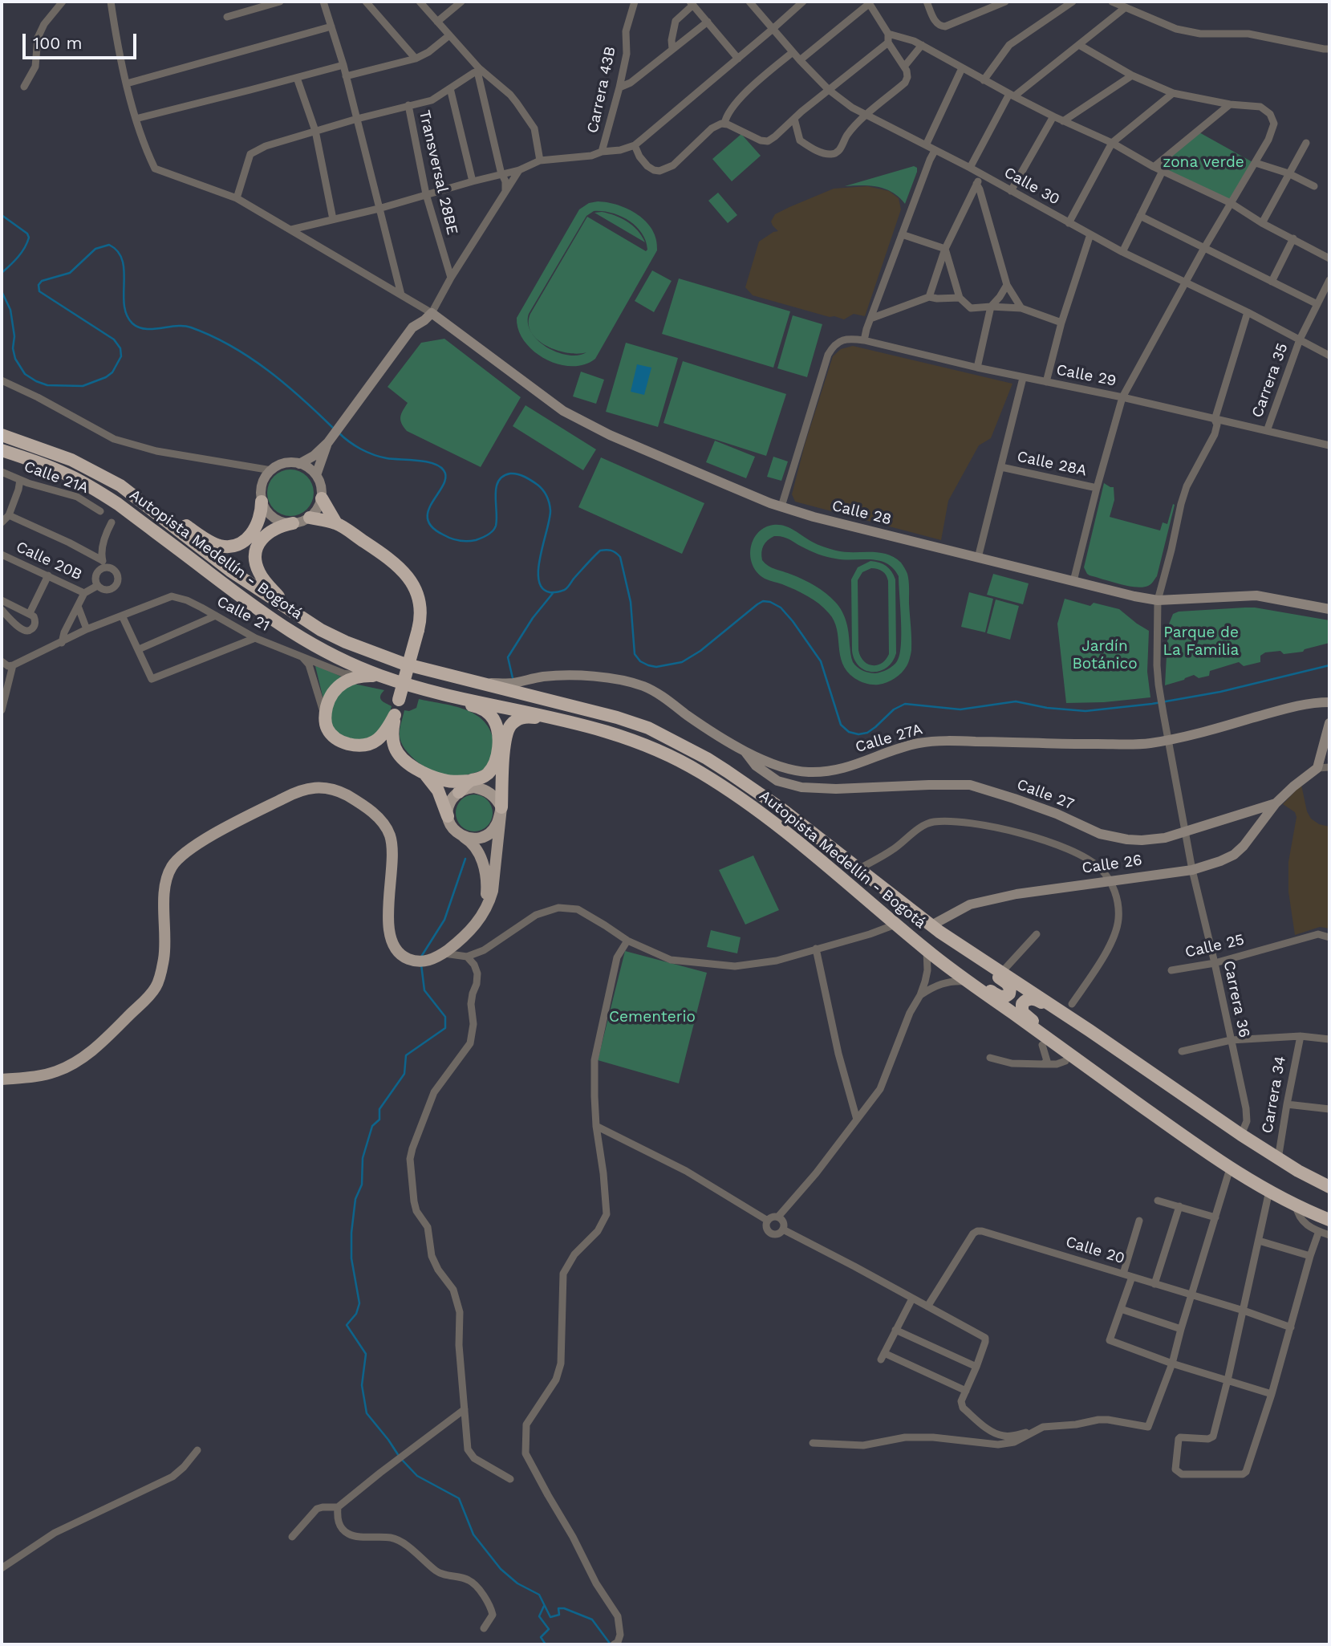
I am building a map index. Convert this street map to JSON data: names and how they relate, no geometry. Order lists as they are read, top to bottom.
{
  "streets": {
    "highway": ["Autopista Medellín - Bogotá"],
    "main road": [
      "Calle 28",
      "Calle 27A",
      "Calle 27",
      "Calle 26"
    ],
    "street": [
      "Carrera 43B",
      "Transversal 28BE",
      "Calle 30",
      "Calle 29",
      "Carrera 35",
      "Calle 28A",
      "Calle 21A",
      "Calle 20B",
      "Calle 21",
      "Calle 25",
      "Carrera 36",
      "Carrera 34",
      "Calle 20"
    ]
  },
  "crossings": [
    ["Calle 30", "Carrera 35"],
    ["Calle 30", "Carrera 36"],
    ["Calle 29", "Carrera 35"],
    ["Calle 29", "Calle 28"],
    ["Calle 29", "Carrera 36"],
    ["Calle 28", "Carrera 36"],
    ["Autopista Medellín - Bogotá", "Calle 27A"],
    ["Autopista Medellín - Bogotá", "Calle 26"],
    ["Autopista Medellín - Bogotá", "Carrera 36"],
    ["Autopista Medellín - Bogotá", "Carrera 34"],
    ["Calle 27A", "Calle 27"],
    ["Calle 27A", "Carrera 36"],
    ["Calle 27", "Calle 26"],
    ["Calle 27", "Carrera 36"],
    ["Calle 26", "Carrera 36"],
    ["Calle 25", "Carrera 36"]
  ],
  "parks": [
    "zona verde",
    "Parque de La Familia",
    "Jardín Botánico",
    "Cementerio"
  ],
  "scale_bar": "100 m"
}
